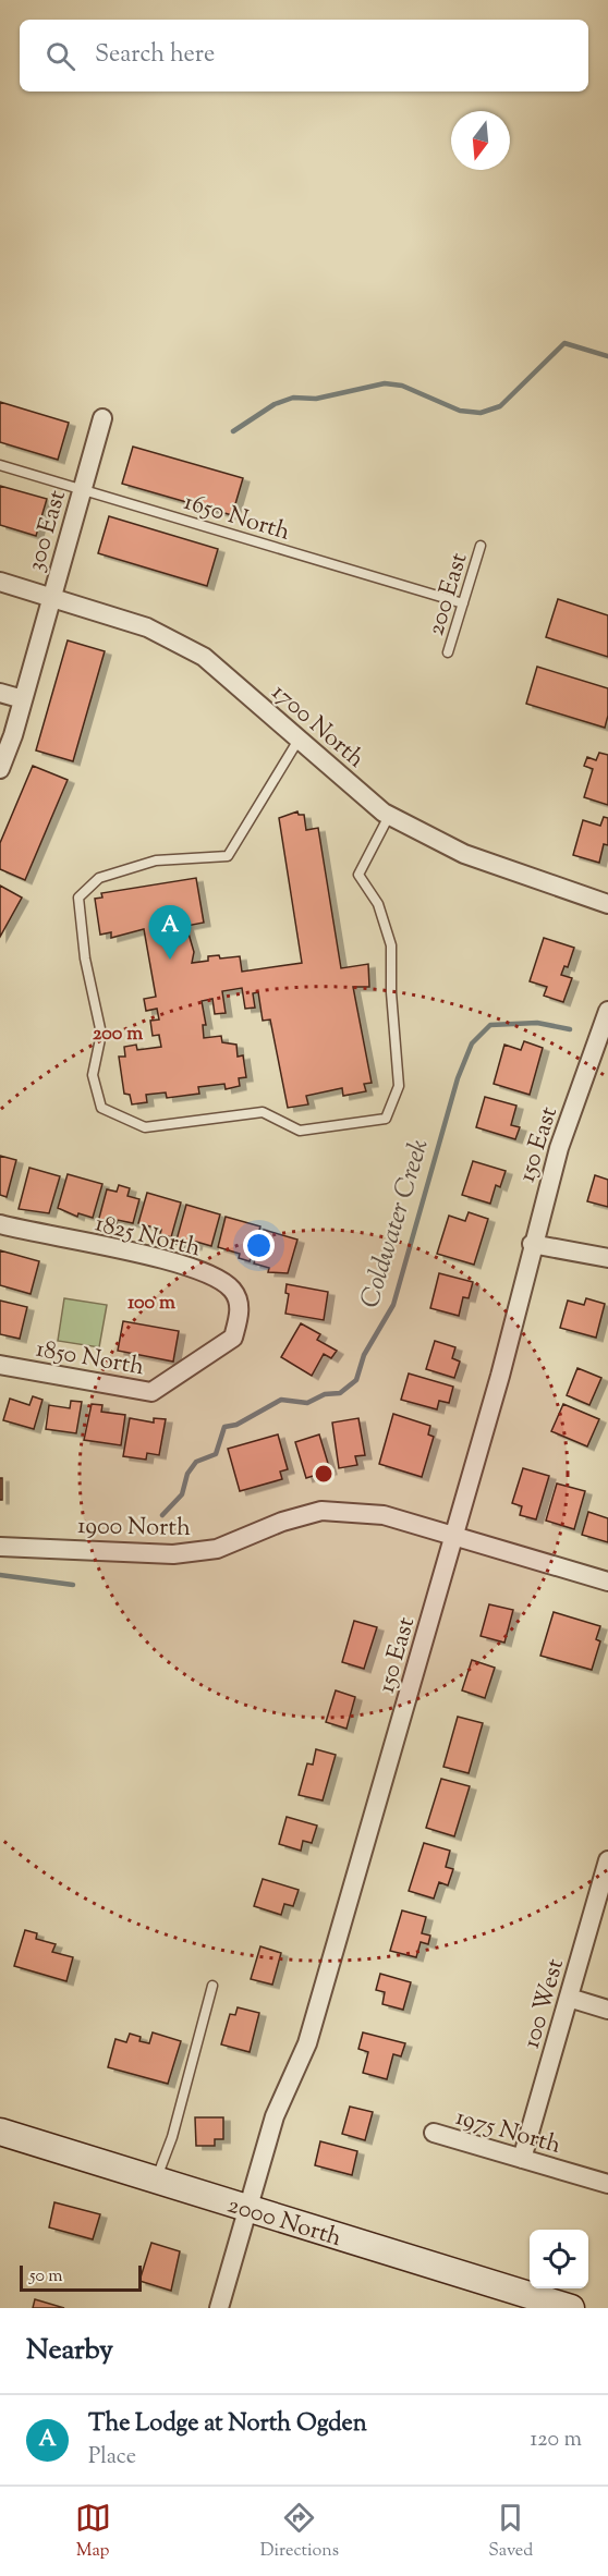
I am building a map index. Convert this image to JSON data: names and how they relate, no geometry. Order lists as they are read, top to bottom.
{
  "streets": {
    "street": [
      "300 East",
      "1700 North",
      "150 East",
      "1825 North",
      "1850 North",
      "1900 North",
      "100 West",
      "1975 North",
      "2000 North"
    ],
    "lane": ["1650 North", "200 East"]
  },
  "crossings": [
    ["1650 North", "300 East"],
    ["1650 North", "200 East"],
    ["300 East", "1700 North"],
    ["150 East", "1900 North"],
    ["150 East", "2000 North"],
    ["1825 North", "1850 North"],
    ["100 West", "1975 North"]
  ],
  "water": ["Coldwater Creek"],
  "scale_bar": "50 m",
  "north": "bottom",
  "page": {
    "search": "Search here",
    "pins": "A",
    "scale": "50 m",
    "heading": "Nearby",
    "list": [
      {
        "mark": "A",
        "name": "The Lodge at North Ogden",
        "note": "Place",
        "value": "120 m"
      }
    ],
    "nav": ["Map", "Directions", "Saved"]
  },
  "rings": ["200 m", "100 m"]
}
